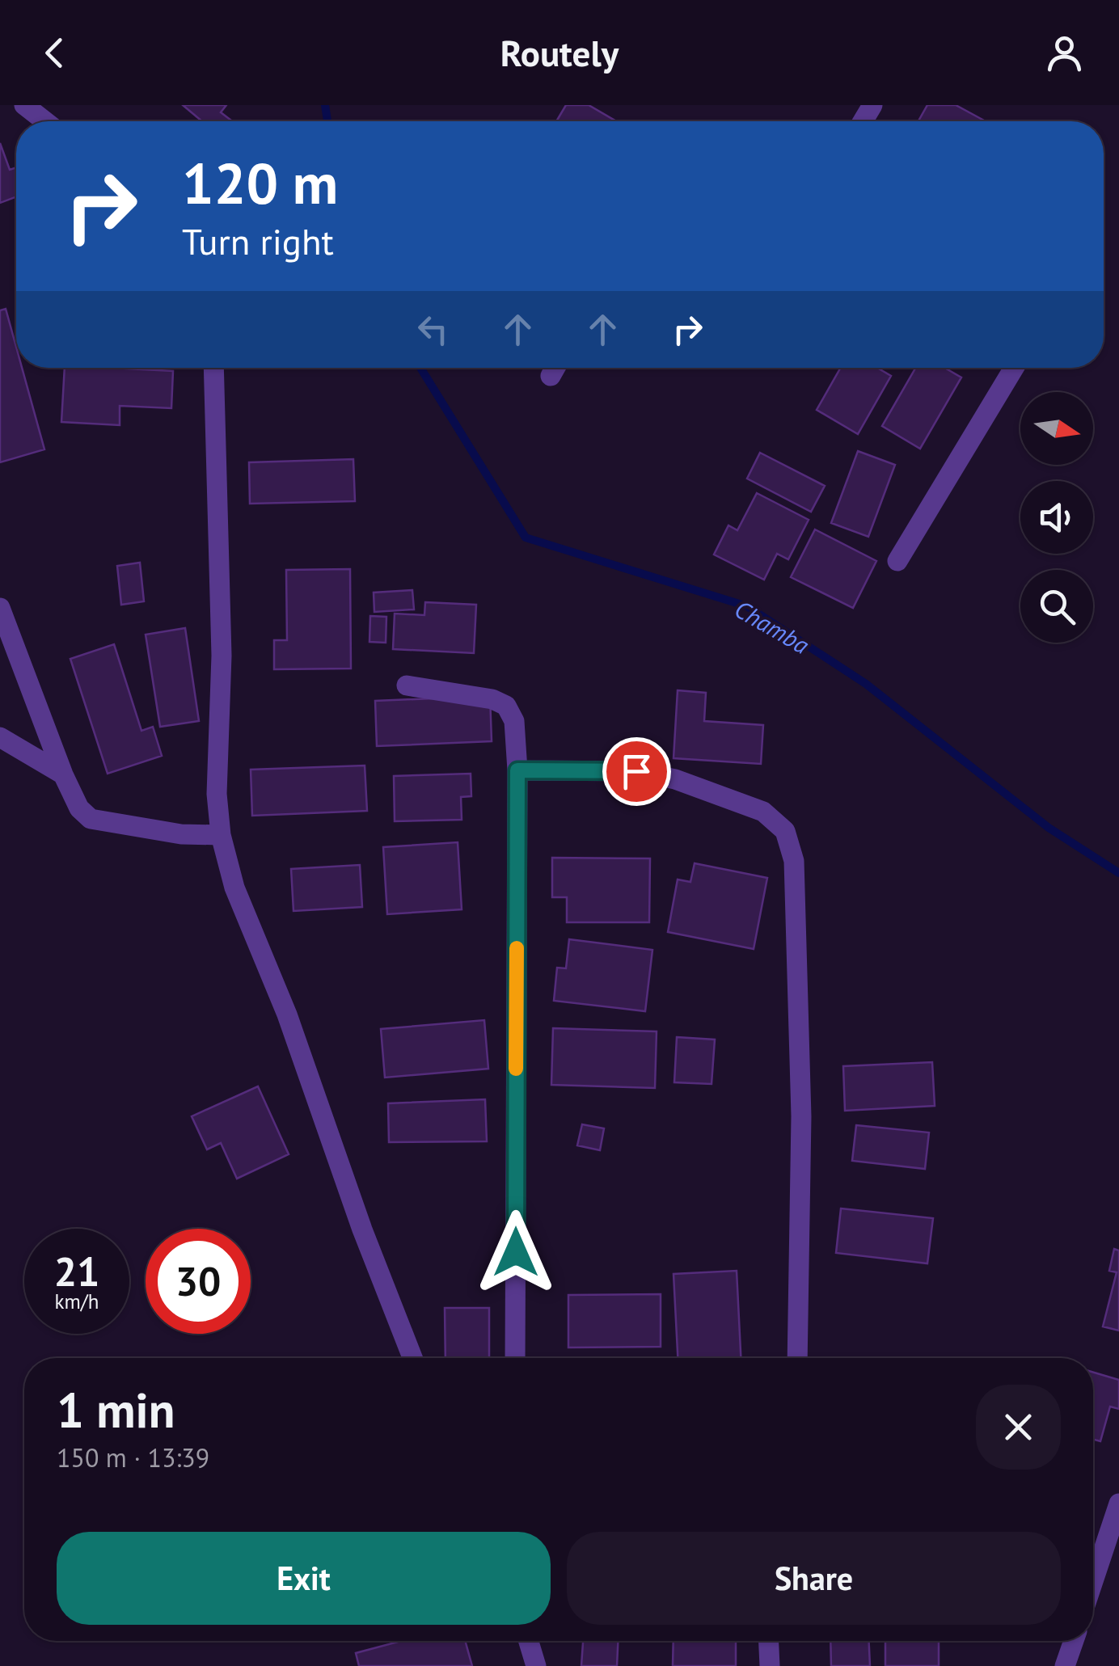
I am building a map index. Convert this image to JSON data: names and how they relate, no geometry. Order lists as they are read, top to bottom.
{
  "water": ["Chamba"],
  "north": "right",
  "page": {
    "header": "Routely",
    "turn": ["120 m", "Turn right"],
    "speed": "21 km/h",
    "limit": "30",
    "heading": ["1 min", "150 m · 13:39"],
    "buttons": ["Exit", "Share"]
  }
}
